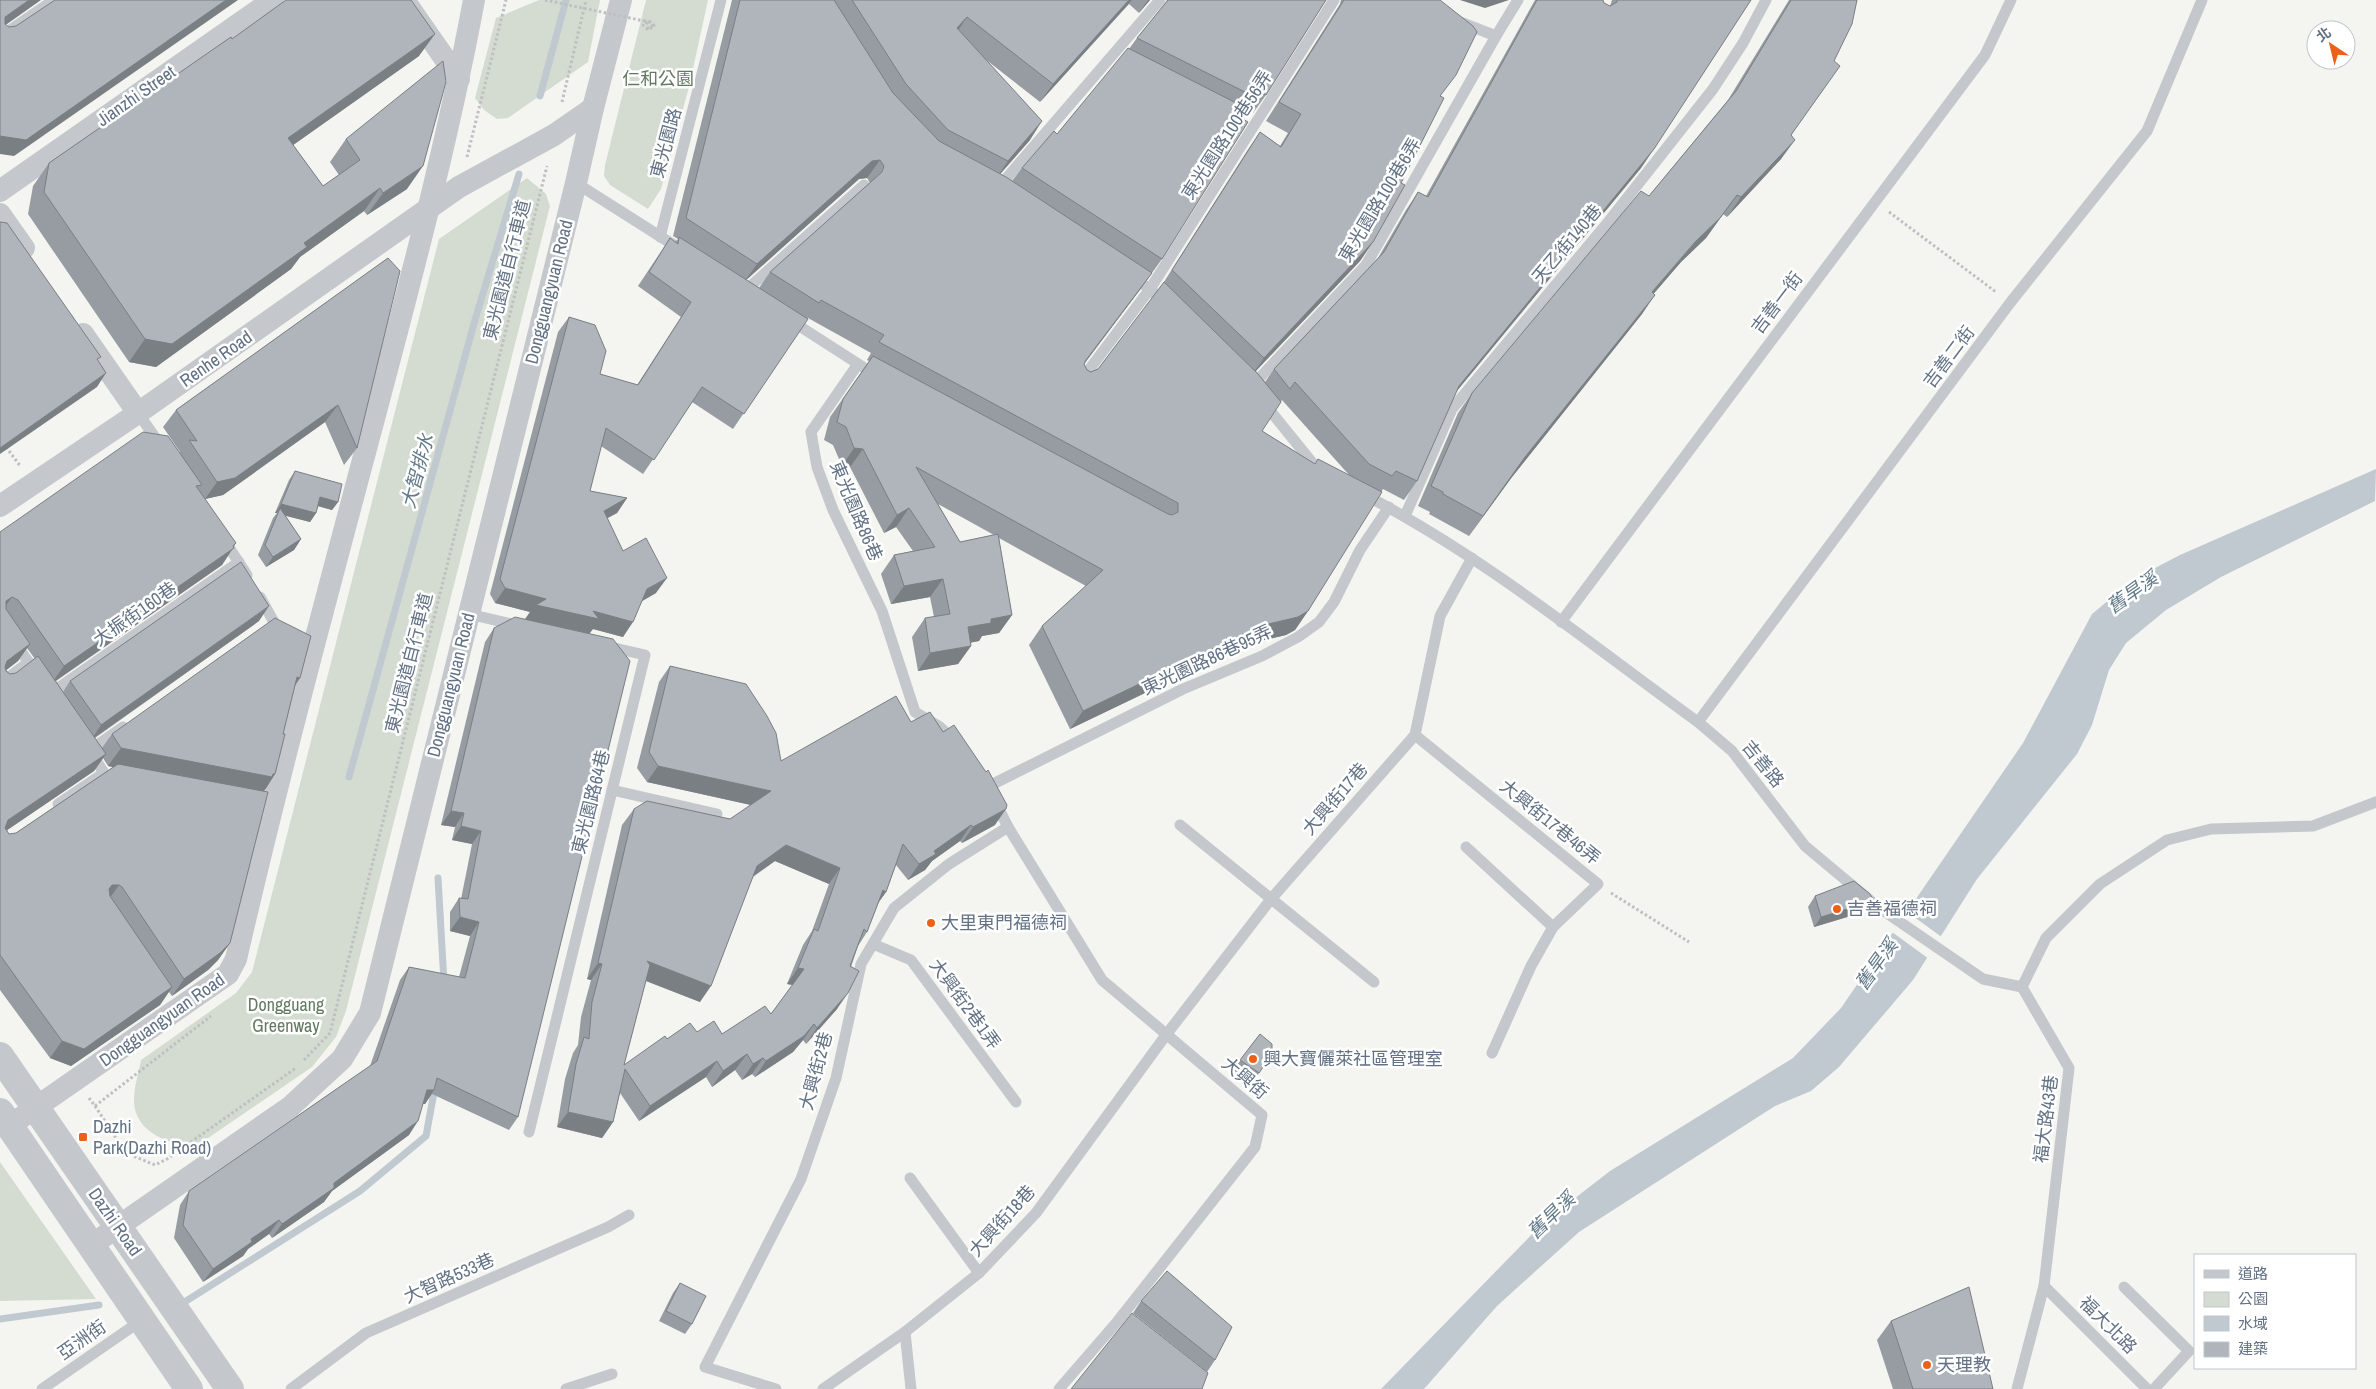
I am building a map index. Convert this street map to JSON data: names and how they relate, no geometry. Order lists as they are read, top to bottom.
{
  "streets": {
    "street": [
      "Jianzhi Street",
      "Dongguangyuan Road",
      "Renhe Road",
      "Dazhi Road"
    ],
    "lane": [
      "東光園路100巷56弄",
      "東光園路",
      "東光園路100巷6弄",
      "天乙街140巷",
      "吉善一街",
      "吉善二街",
      "東光園路86巷",
      "大振街160巷",
      "東光園路86巷95弄",
      "吉善路",
      "大興街17巷",
      "東光園路64巷",
      "大興街17巷46弄",
      "大興街2巷1弄",
      "大興街2巷",
      "大興街",
      "福大路43巷",
      "大興街18巷",
      "大智路533巷",
      "福大北路",
      "亞洲街"
    ],
    "path": ["東光園道自行車道"]
  },
  "crossings": [
    ["東光園道自行車道", "Renhe Road"],
    ["Dongguangyuan Road", "Renhe Road"],
    ["Dongguangyuan Road", "Dazhi Road"],
    ["吉善一街", "吉善路"],
    ["吉善二街", "吉善路"],
    ["東光園路86巷95弄", "大興街2巷"],
    ["東光園路86巷95弄", "大興街"],
    ["吉善路", "福大路43巷"],
    ["大興街17巷", "大興街17巷46弄"],
    ["大興街17巷", "大興街"],
    ["大興街17巷", "大興街18巷"],
    ["大興街2巷1弄", "大興街2巷"],
    ["大興街2巷", "大興街"],
    ["大興街", "大興街18巷"],
    ["福大路43巷", "福大北路"],
    ["Dazhi Road", "亞洲街"]
  ],
  "water": ["大智排水", "舊旱溪"],
  "parks": ["仁和公園", "Dongguang Greenway"],
  "places": {
    "other": [
      "吉善福德祠",
      "大里東門福德祠",
      "興大寶儷萊社區管理室",
      "天理教"
    ],
    "transit": ["Dazhi Park(Dazhi Road)"]
  },
  "legend": [
    "道路",
    "公園",
    "水域",
    "建築"
  ],
  "north": "top left"
}
